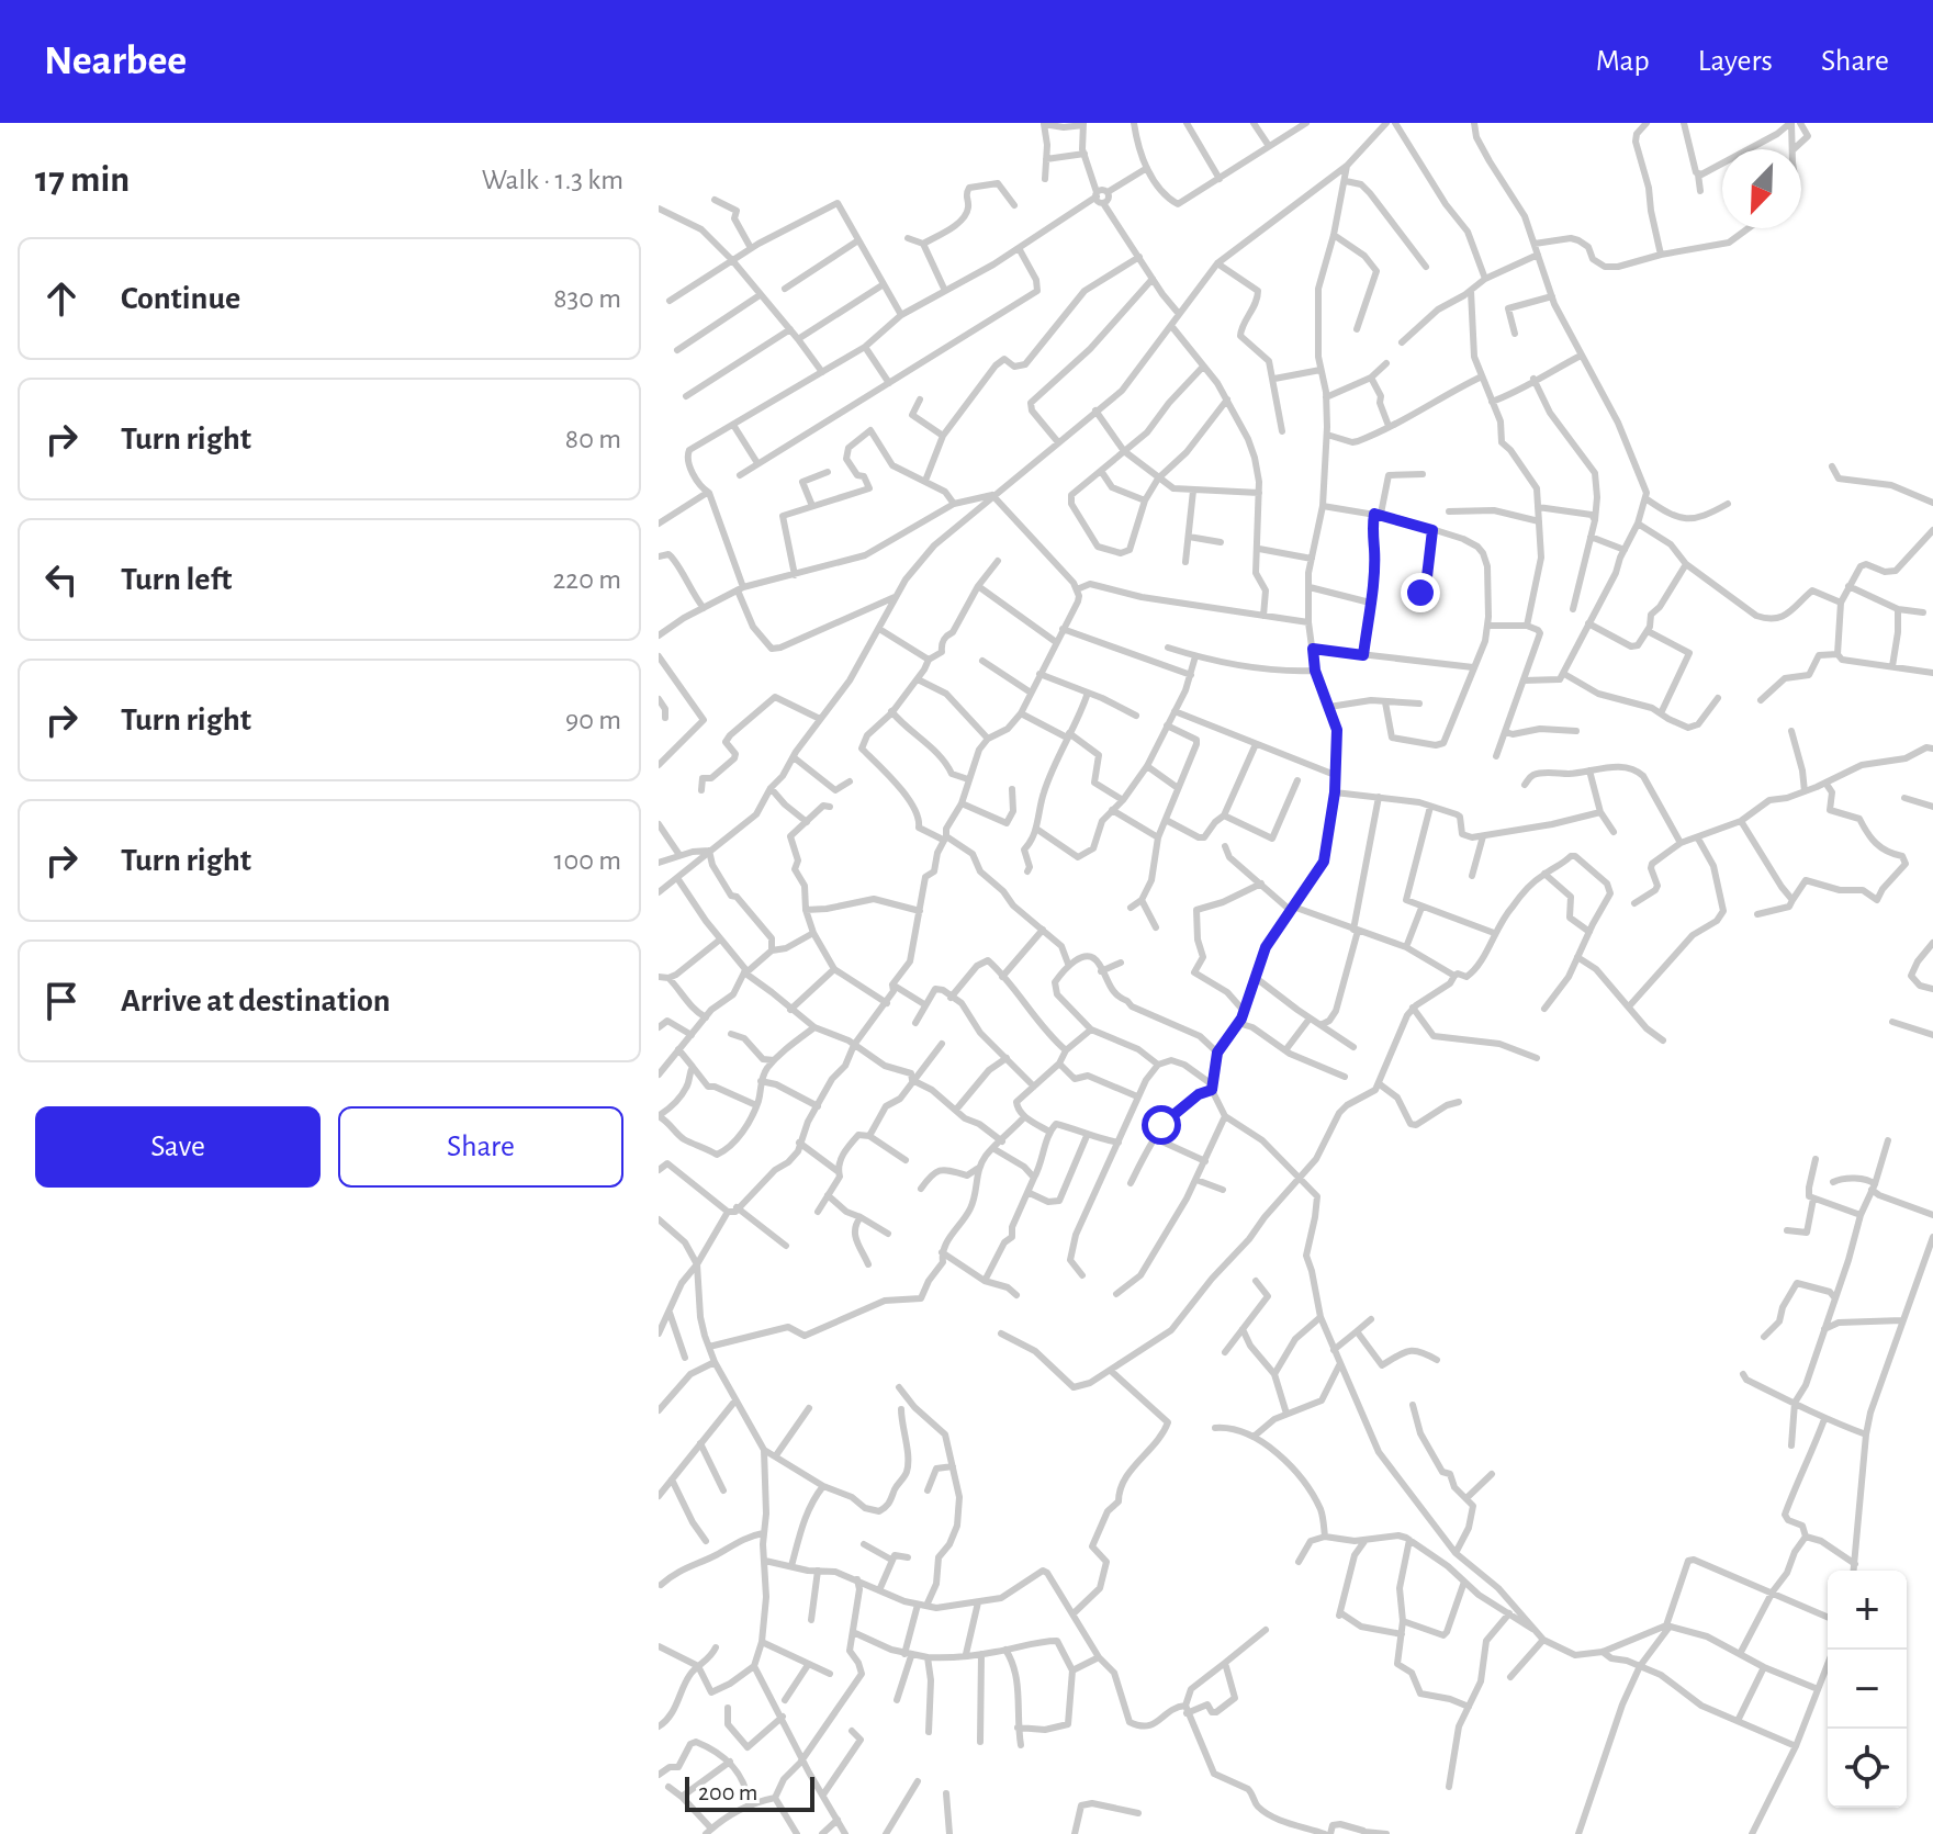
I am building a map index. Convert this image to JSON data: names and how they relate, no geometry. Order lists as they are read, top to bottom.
{
  "scale_bar": "200 m",
  "north": "bottom left",
  "page": {
    "header": "Nearbee",
    "nav": ["Map", "Layers", "Share"],
    "heading": ["17 min", "Walk · 1.3 km"],
    "list": [
      ["Continue", "830 m"],
      ["Turn right", "80 m"],
      ["Turn left", "220 m"],
      ["Turn right", "90 m"],
      ["Turn right", "100 m"],
      "Arrive at destination"
    ],
    "buttons": ["Save", "Share"],
    "map_buttons": ["+", "−"],
    "scale": "200 m"
  }
}
